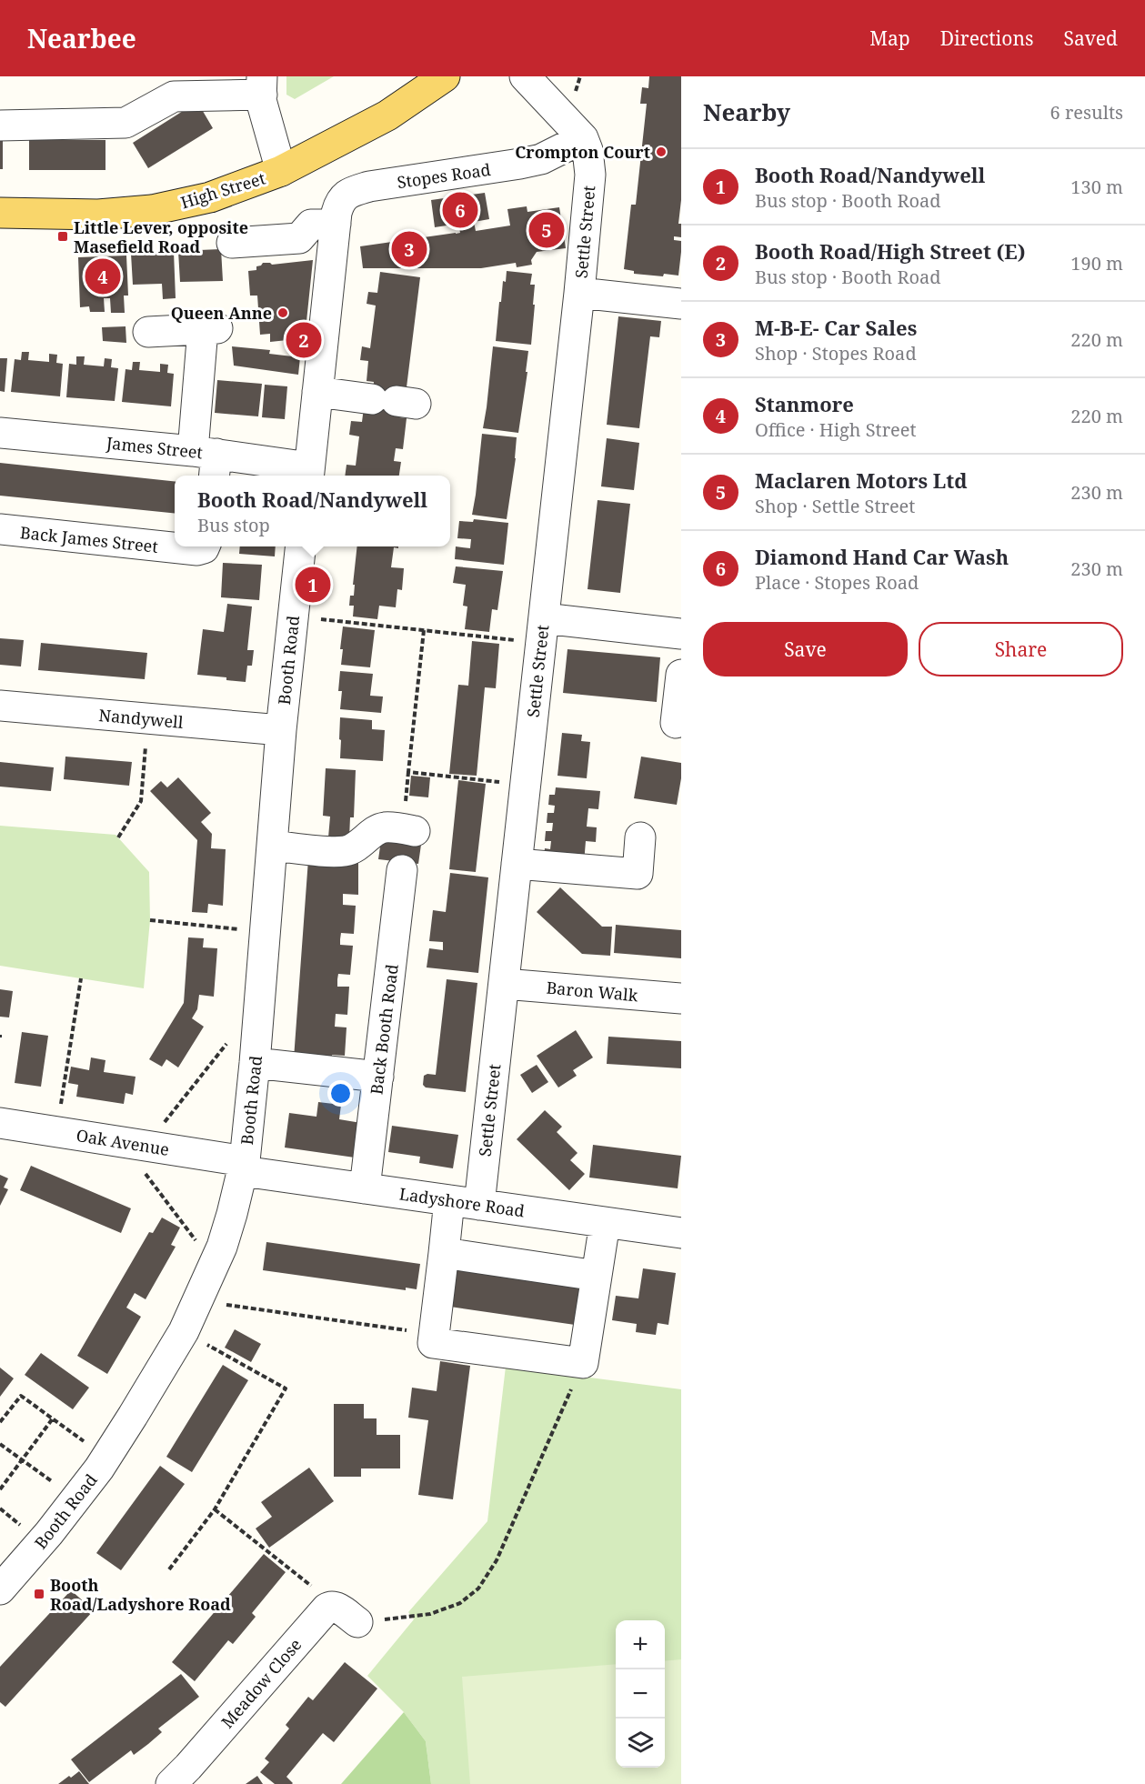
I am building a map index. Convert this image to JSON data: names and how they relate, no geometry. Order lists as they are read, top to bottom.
{
  "streets": {
    "main road": ["High Street"],
    "street": [
      "Stopes Road",
      "Settle Street",
      "James Street",
      "Back James Street",
      "Booth Road",
      "Nandywell",
      "Baron Walk",
      "Back Booth Road",
      "Oak Avenue",
      "Ladyshore Road",
      "Meadow Close"
    ]
  },
  "crossings": [
    ["Stopes Road", "Settle Street"],
    ["Settle Street", "Baron Walk"],
    ["Settle Street", "Ladyshore Road"],
    ["Booth Road", "Nandywell"],
    ["Booth Road", "Oak Avenue"],
    ["Booth Road", "Ladyshore Road"],
    ["Back Booth Road", "Ladyshore Road"],
    ["Oak Avenue", "Ladyshore Road"]
  ],
  "places": {
    "other": ["Crompton Court", "Queen Anne"],
    "transit": ["Little Lever, opposite Masefield Road", "Booth Road/Ladyshore Road"]
  },
  "page": {
    "header": "Nearbee",
    "nav": ["Map", "Directions", "Saved"],
    "heading": ["Nearby", "6 results"],
    "list": [
      {
        "mark": "1",
        "name": "Booth Road/Nandywell",
        "note": "Bus stop · Booth Road",
        "value": "130 m"
      },
      {
        "mark": "2",
        "name": "Booth Road/High Street (E)",
        "note": "Bus stop · Booth Road",
        "value": "190 m"
      },
      {
        "mark": "3",
        "name": "M-B-E- Car Sales",
        "note": "Shop · Stopes Road",
        "value": "220 m"
      },
      {
        "mark": "4",
        "name": "Stanmore",
        "note": "Office · High Street",
        "value": "220 m"
      },
      {
        "mark": "5",
        "name": "Maclaren Motors Ltd",
        "note": "Shop · Settle Street",
        "value": "230 m"
      },
      {
        "mark": "6",
        "name": "Diamond Hand Car Wash",
        "note": "Place · Stopes Road",
        "value": "230 m"
      }
    ],
    "pins": [
      "6",
      "5",
      "3",
      "4",
      "2",
      "1"
    ],
    "popup": ["Booth Road/Nandywell", "Bus stop"],
    "buttons": ["Save", "Share"],
    "map_buttons": ["+", "−"]
  }
}
